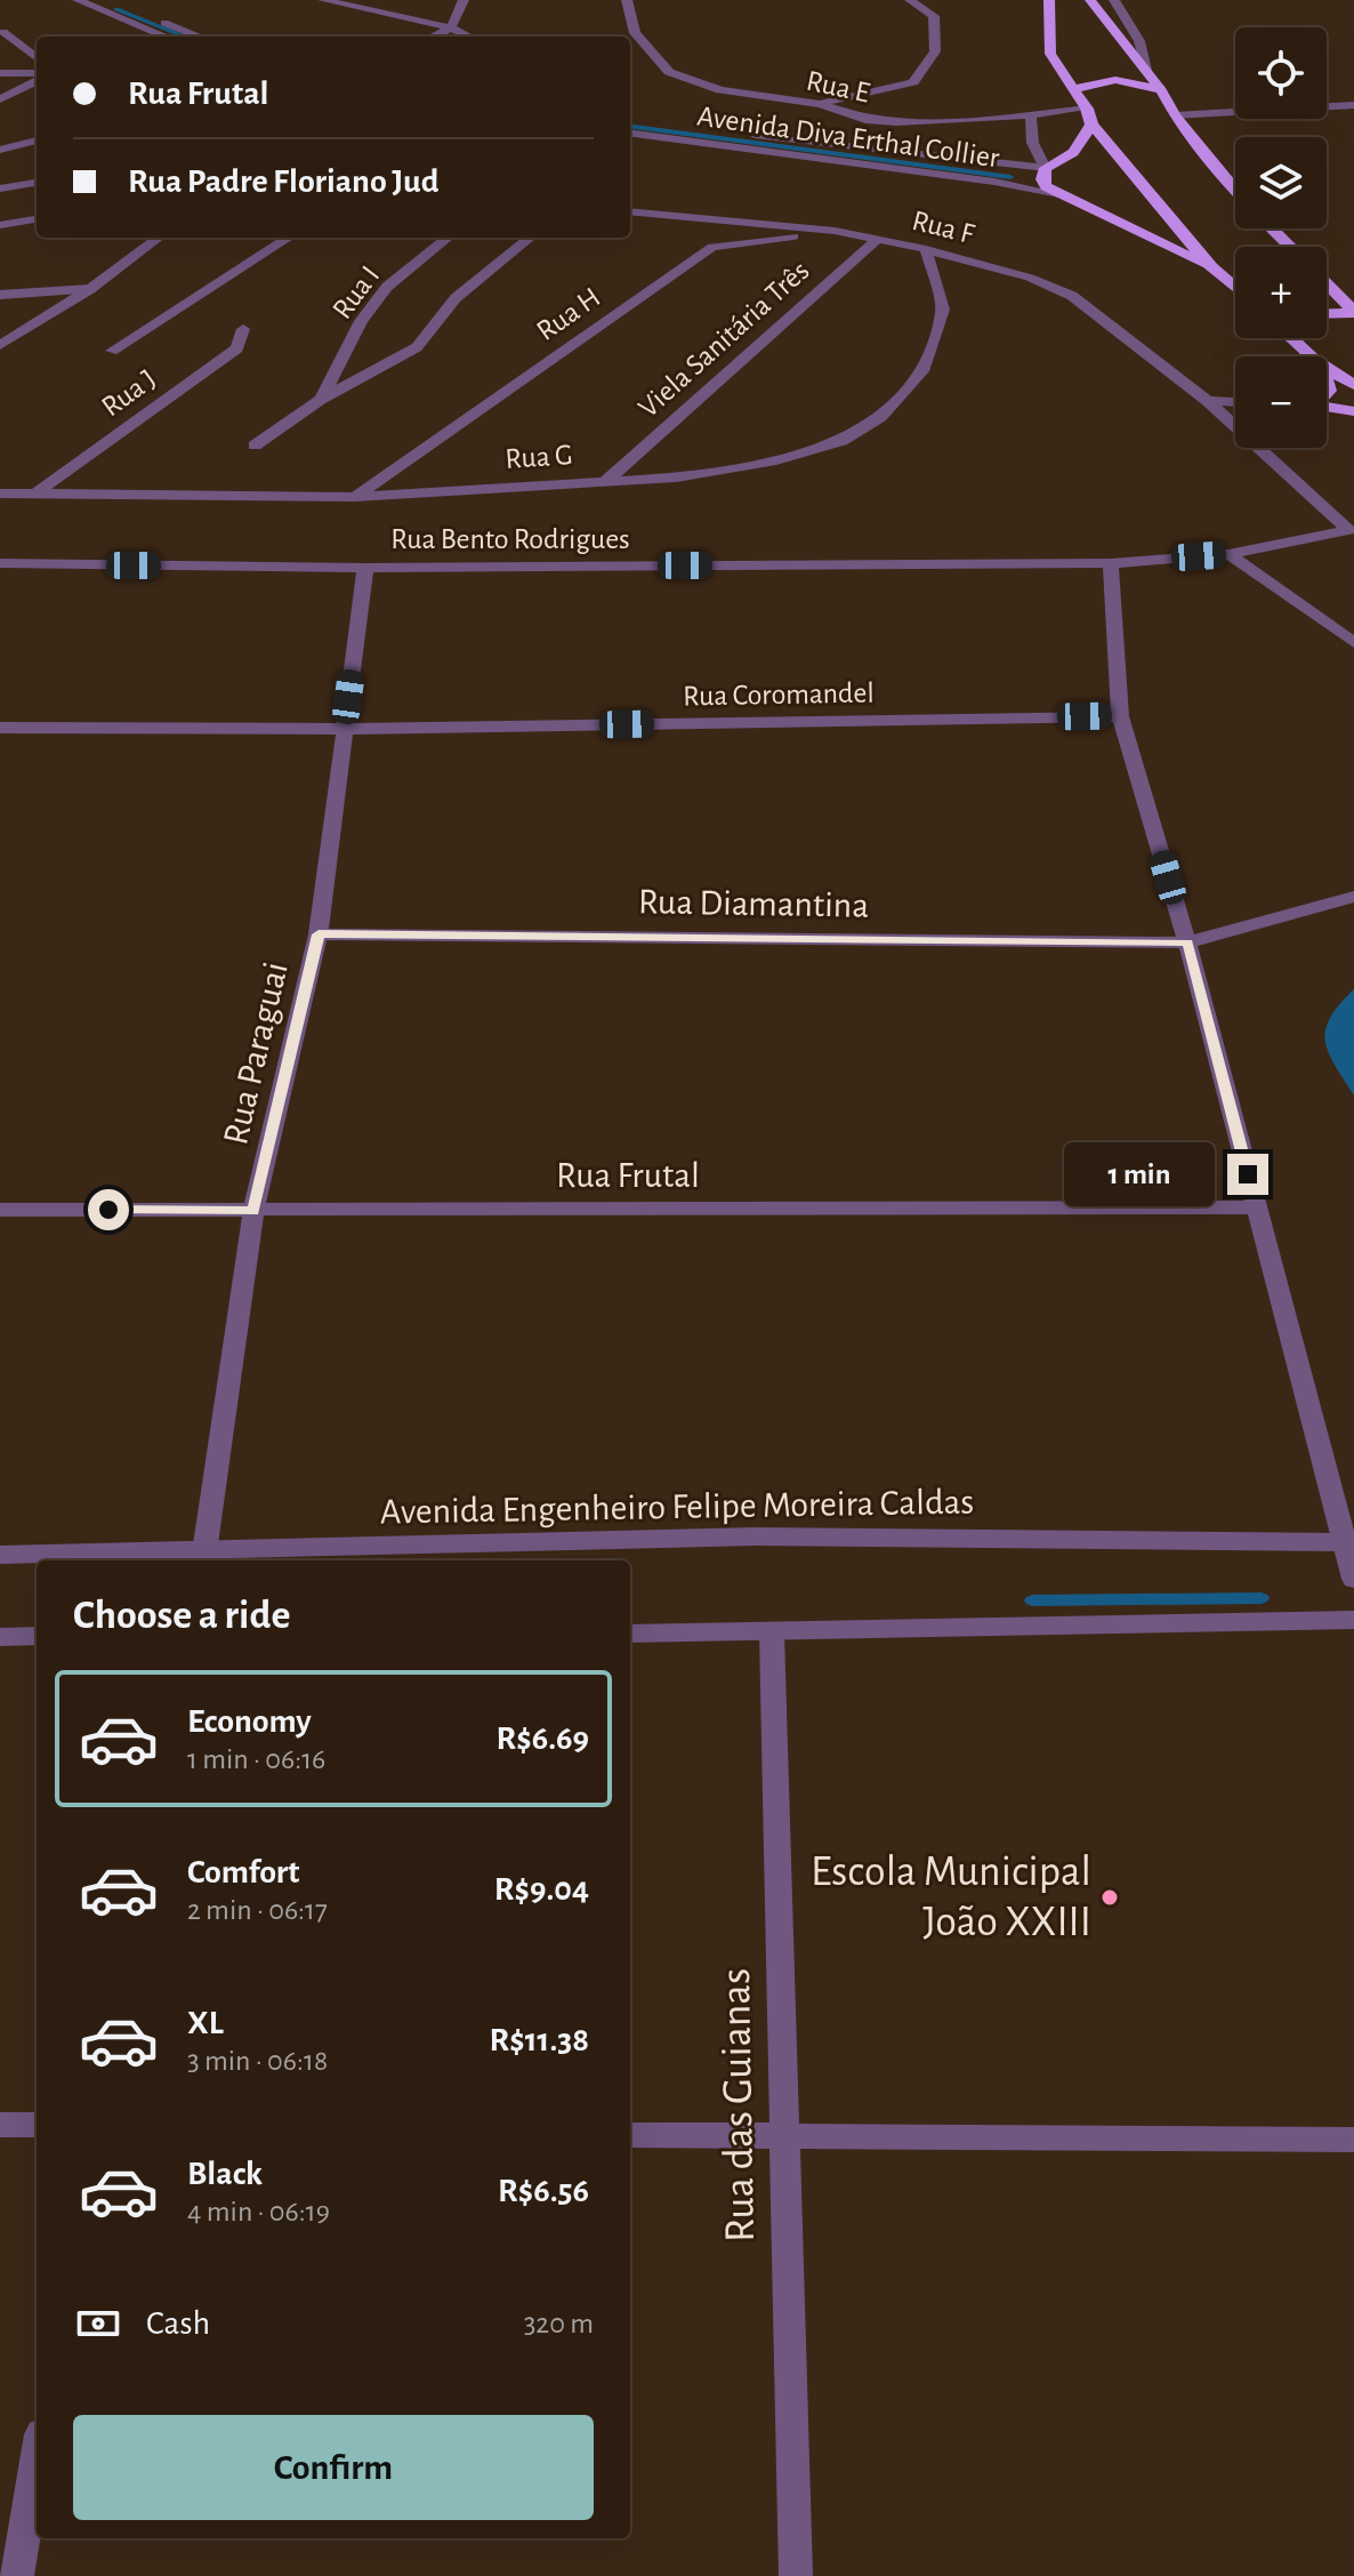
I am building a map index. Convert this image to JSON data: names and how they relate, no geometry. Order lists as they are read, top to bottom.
{
  "streets": {
    "street": [
      "Rua E",
      "Avenida Diva Erthal Collier",
      "Rua F",
      "Rua I",
      "Rua H",
      "Viela Sanitária Três",
      "Rua J",
      "Rua G",
      "Rua Bento Rodrigues",
      "Rua Coromandel",
      "Rua Diamantina",
      "Rua Paraguai",
      "Rua Frutal",
      "Avenida Engenheiro Felipe Moreira Caldas",
      "Rua das Guianas"
    ]
  },
  "crossings": [
    ["Rua F", "Rua H"],
    ["Rua F", "Viela Sanitária Três"],
    ["Rua F", "Rua G"],
    ["Rua F", "Rua Bento Rodrigues"],
    ["Rua H", "Rua G"],
    ["Viela Sanitária Três", "Rua G"],
    ["Rua J", "Rua G"],
    ["Rua Bento Rodrigues", "Rua Paraguai"],
    ["Rua Coromandel", "Rua Paraguai"],
    ["Rua Diamantina", "Rua Paraguai"],
    ["Rua Paraguai", "Rua Frutal"],
    ["Rua Paraguai", "Avenida Engenheiro Felipe Moreira Caldas"]
  ],
  "places": ["Escola Municipal João XXIII"],
  "page": {
    "map_buttons": ["+", "−"],
    "banner": ["Rua Frutal", "Rua Padre Floriano Jud"],
    "bubble": "1 min",
    "heading": "Choose a ride",
    "list": [
      {
        "name": "Economy",
        "note": "1 min · 06:16",
        "value": "R$6.69"
      },
      {
        "name": "Comfort",
        "note": "2 min · 06:17",
        "value": "R$9.04"
      },
      {
        "name": "XL",
        "note": "3 min · 06:18",
        "value": "R$11.38"
      },
      {
        "name": "Black",
        "note": "4 min · 06:19",
        "value": "R$6.56"
      }
    ],
    "pay": ["Cash", "320 m"],
    "buttons": "Confirm"
  }
}
